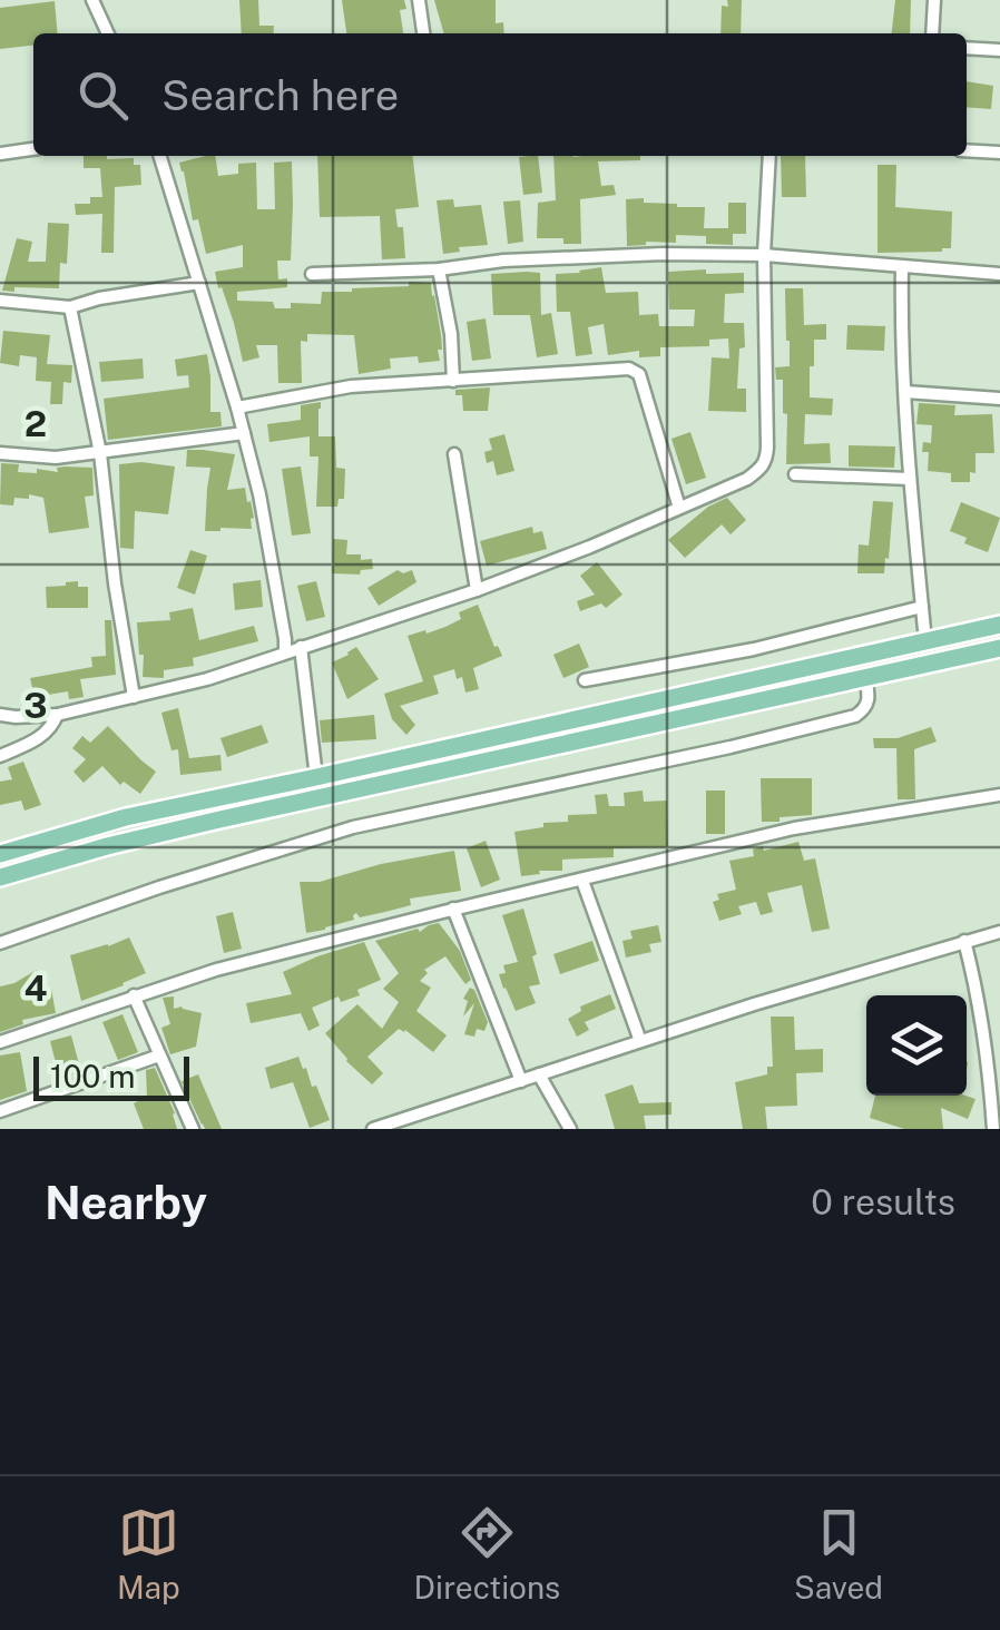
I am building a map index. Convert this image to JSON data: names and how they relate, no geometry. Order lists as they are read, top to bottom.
{
  "scale_bar": "100 m",
  "page": {
    "search": "Search here",
    "scale": "100 m",
    "heading": ["Nearby", "0 results"],
    "nav": ["Map", "Directions", "Saved"]
  },
  "grid": {
    "rows": ["2", "3", "4"]
  }
}
